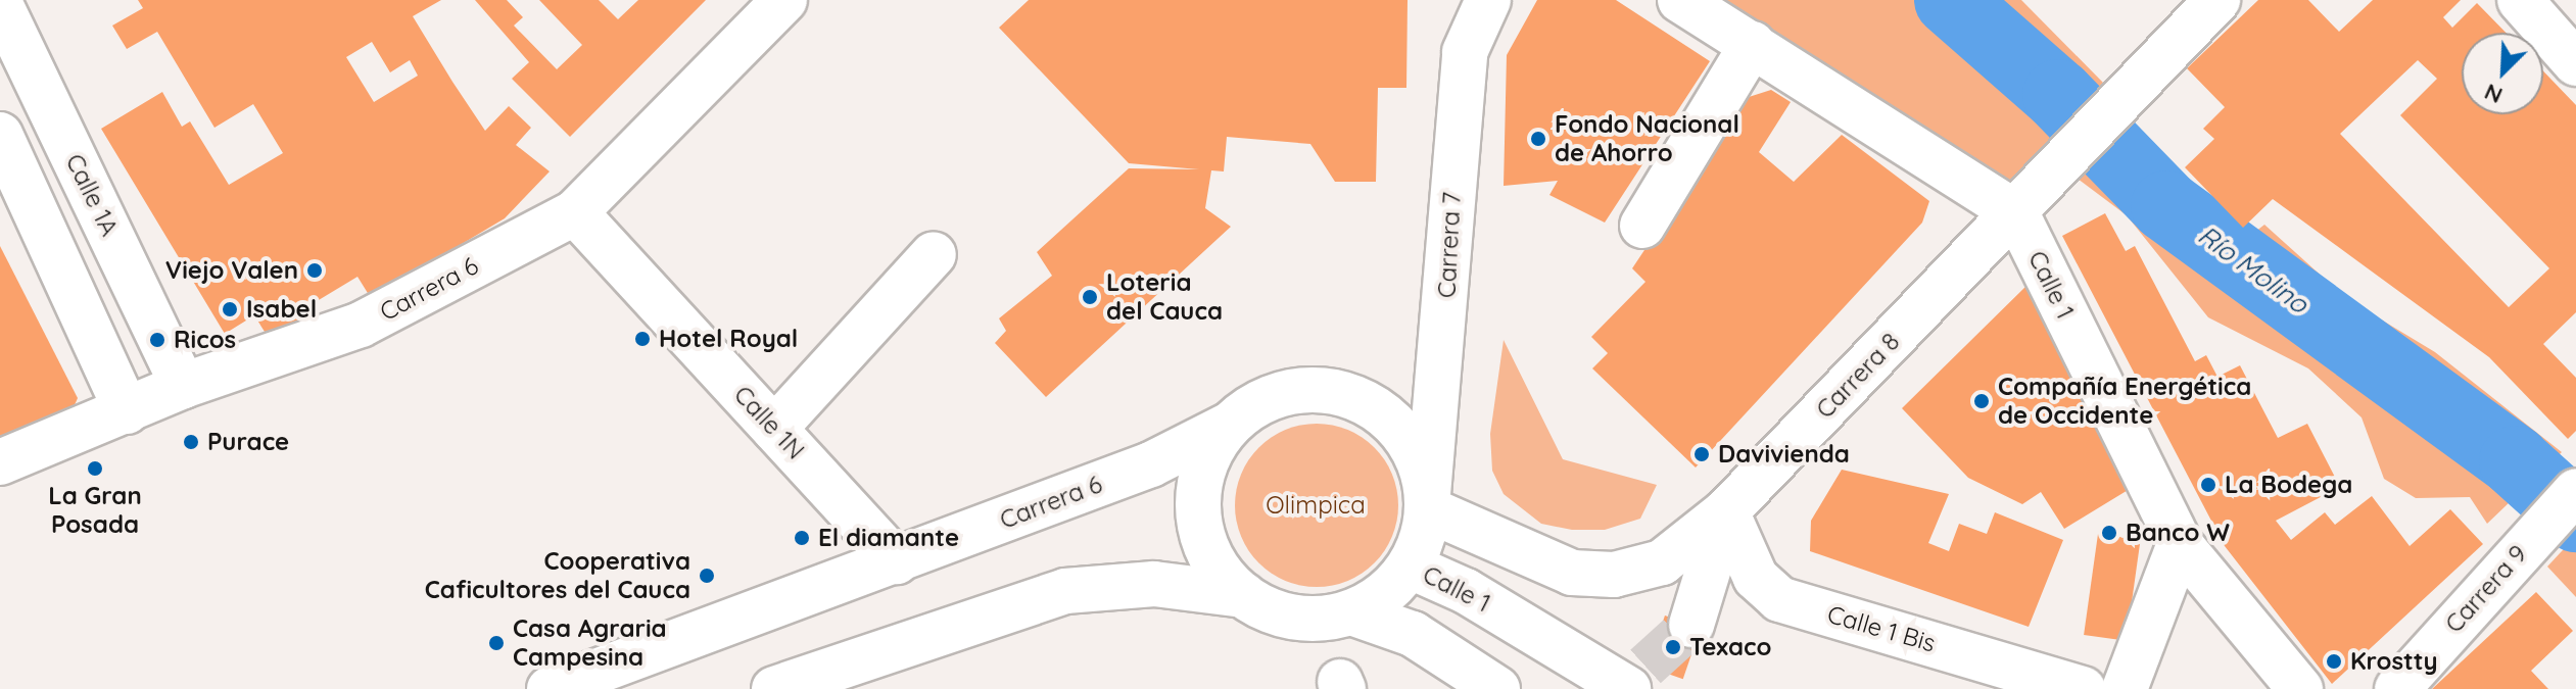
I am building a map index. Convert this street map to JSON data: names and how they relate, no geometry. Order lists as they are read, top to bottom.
{
  "streets": {
    "street": [
      "Calle 1A",
      "Carrera 7",
      "Calle 1",
      "Carrera 6",
      "Carrera 8",
      "Calle 1N",
      "Carrera 9",
      "Calle 1 Bis"
    ]
  },
  "crossings": [
    ["Calle 1A", "Carrera 6"],
    ["Carrera 7", "Calle 1"],
    ["Carrera 7", "Carrera 6"],
    ["Carrera 7", "Carrera 8"],
    ["Calle 1", "Carrera 6"],
    ["Calle 1", "Carrera 8"],
    ["Carrera 6", "Carrera 8"],
    ["Carrera 6", "Calle 1N"],
    ["Carrera 8", "Calle 1 Bis"]
  ],
  "water": ["Río Molino"],
  "parks": ["Olimpica"],
  "places": [
    "Fondo Nacional de Ahorro",
    "Viejo Valen",
    "Loteria del Cauca",
    "Isabel",
    "Hotel Royal",
    "Ricos",
    "Compañía Energética de Occidente",
    "Purace",
    "Davivienda",
    "La Gran Posada",
    "La Bodega",
    "Banco W",
    "El diamante",
    "Cooperativa Caficultores del Cauca",
    "Casa Agraria Campesina",
    "Texaco",
    "Krostty"
  ],
  "north": "bottom left"
}
